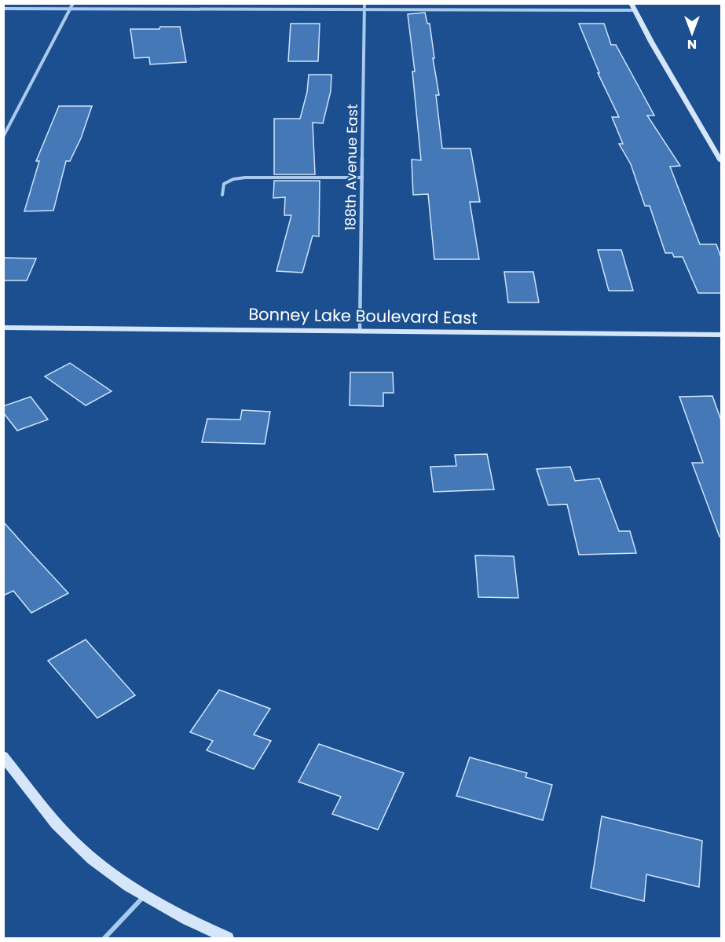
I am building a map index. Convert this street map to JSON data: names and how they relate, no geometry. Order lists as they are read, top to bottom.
{
  "streets": {
    "street": ["188th Avenue East", "Bonney Lake Boulevard East"]
  },
  "crossings": [
    ["188th Avenue East", "Bonney Lake Boulevard East"]
  ],
  "north": "bottom"
}
